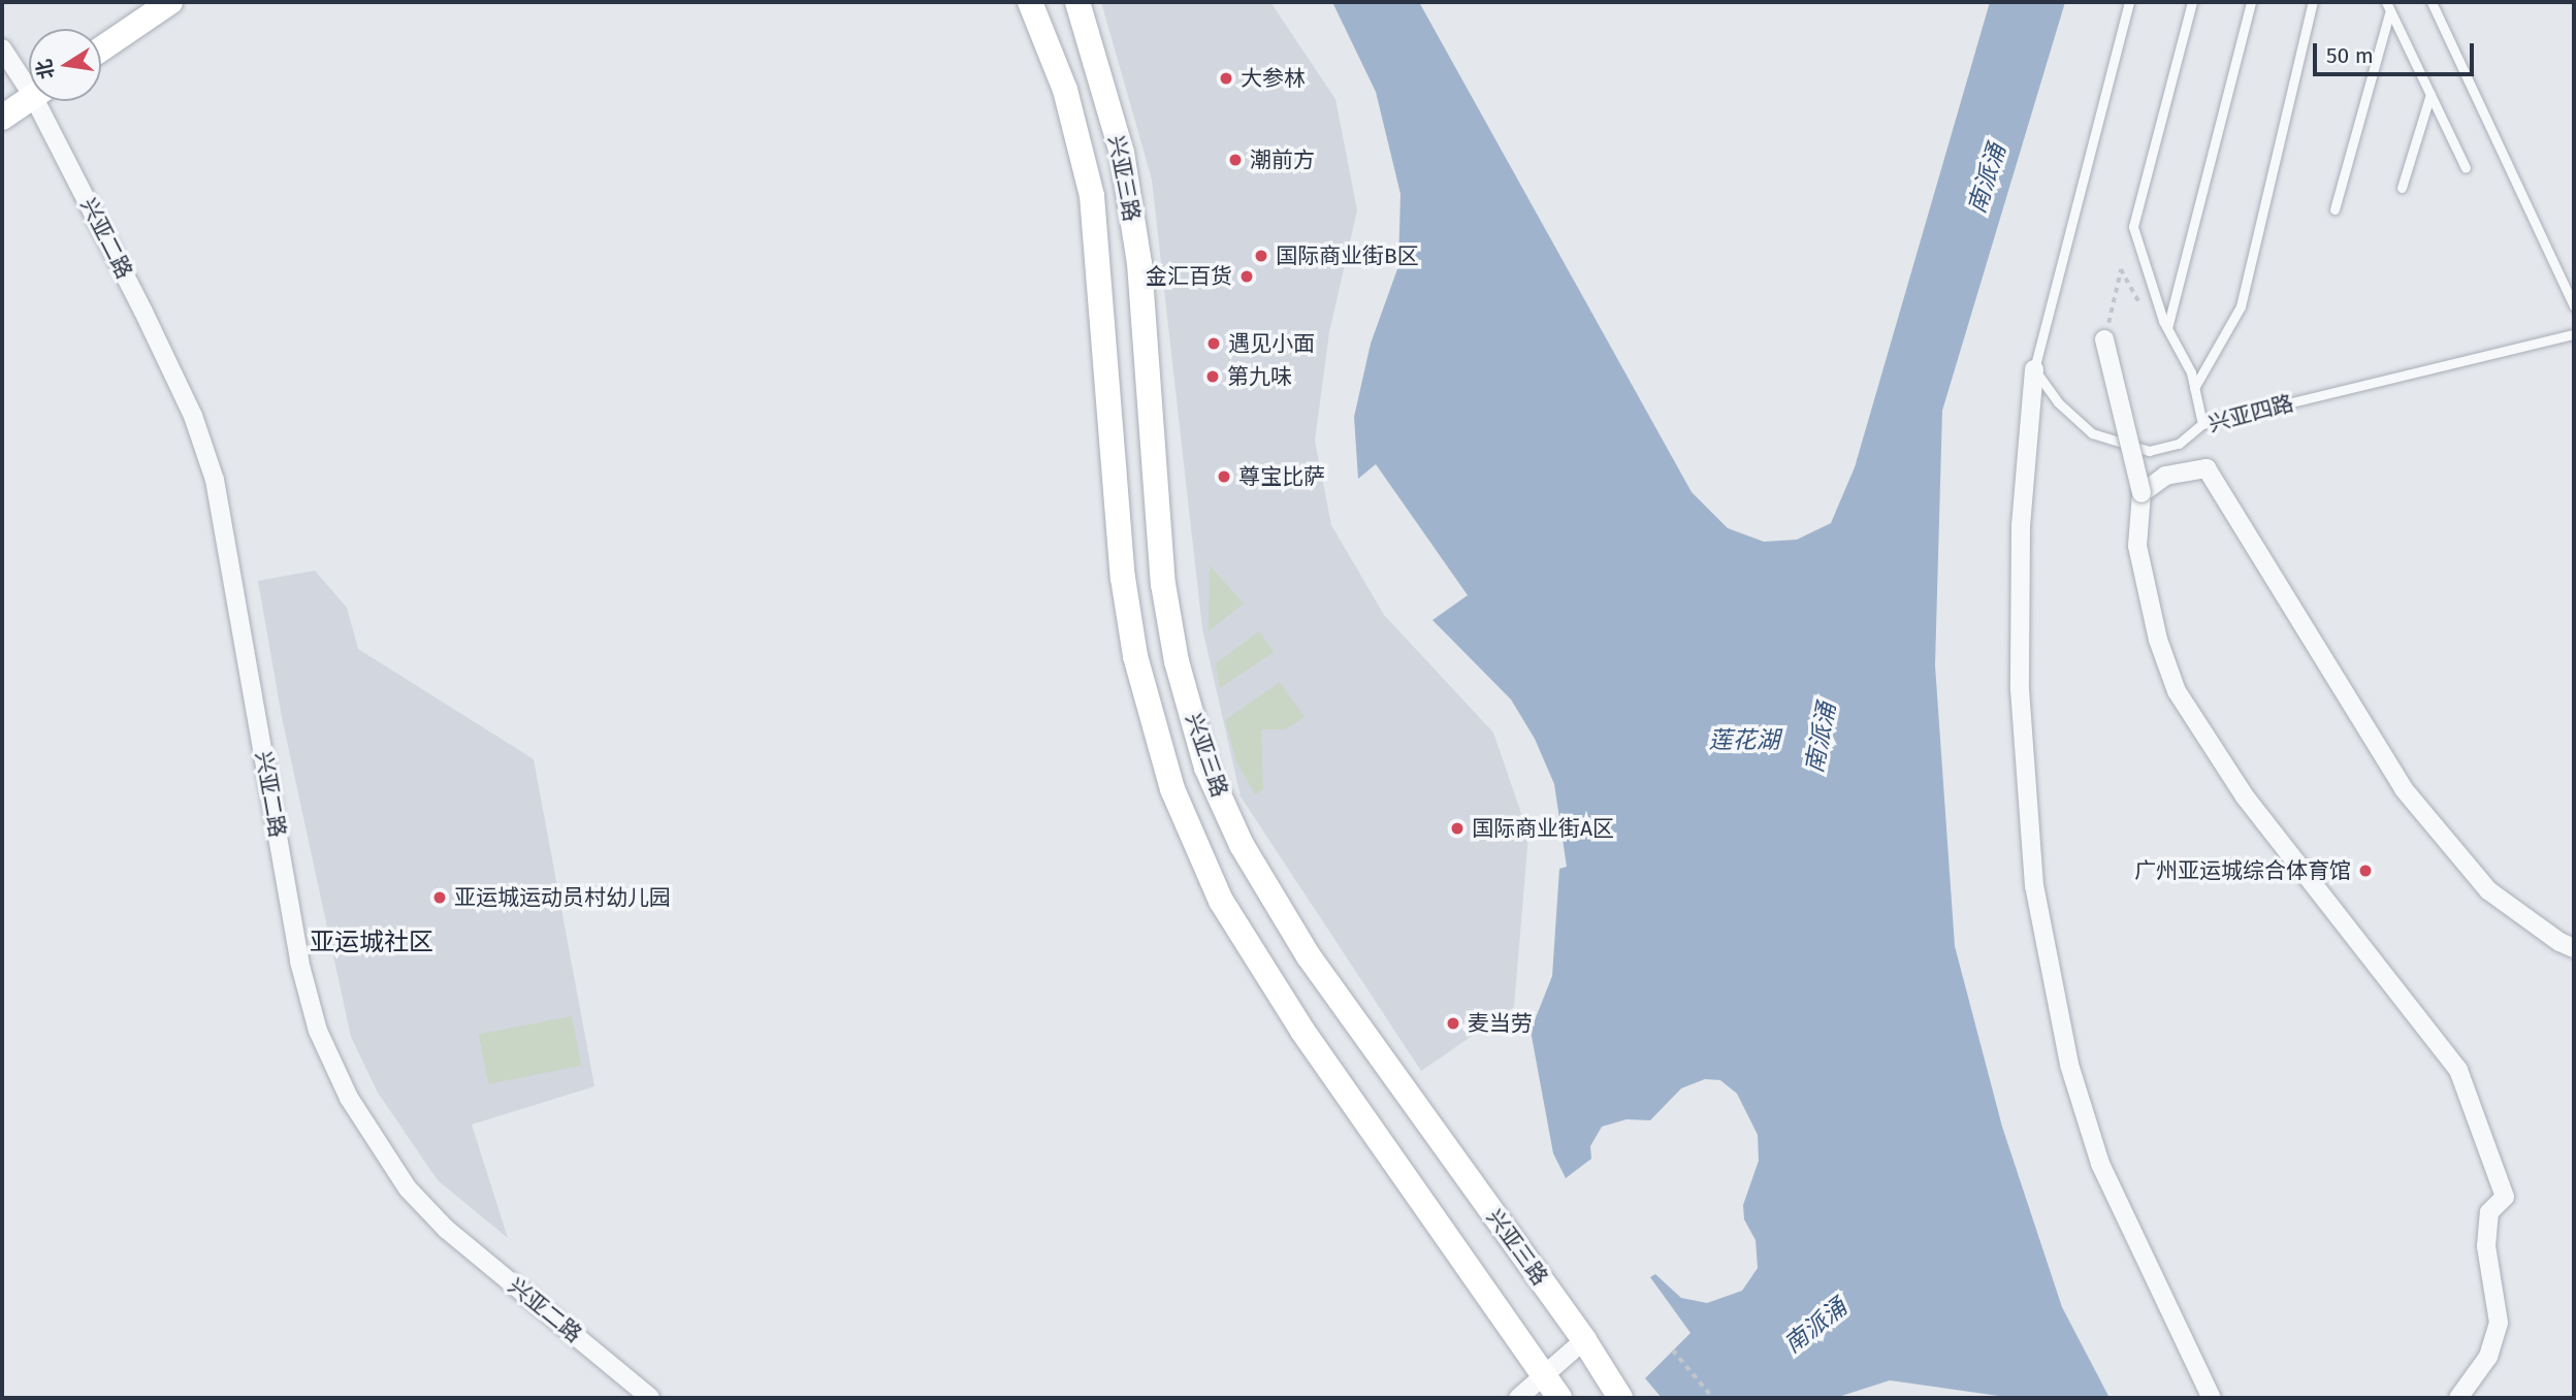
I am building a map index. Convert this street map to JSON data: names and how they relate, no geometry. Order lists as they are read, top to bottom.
{
  "streets": {
    "street": ["兴亚三路", "兴亚二路"],
    "lane": ["兴亚四路"]
  },
  "districts": ["亚运城社区"],
  "water": ["南派涌", "莲花湖"],
  "places": [
    "大参林",
    "潮前方",
    "国际商业街B区",
    "金汇百货",
    "遇见小面",
    "第九味",
    "尊宝比萨",
    "国际商业街A区",
    "广州亚运城综合体育馆",
    "亚运城运动员村幼儿园",
    "麦当劳"
  ],
  "scale_bar": "50 m",
  "north": "left"
}
